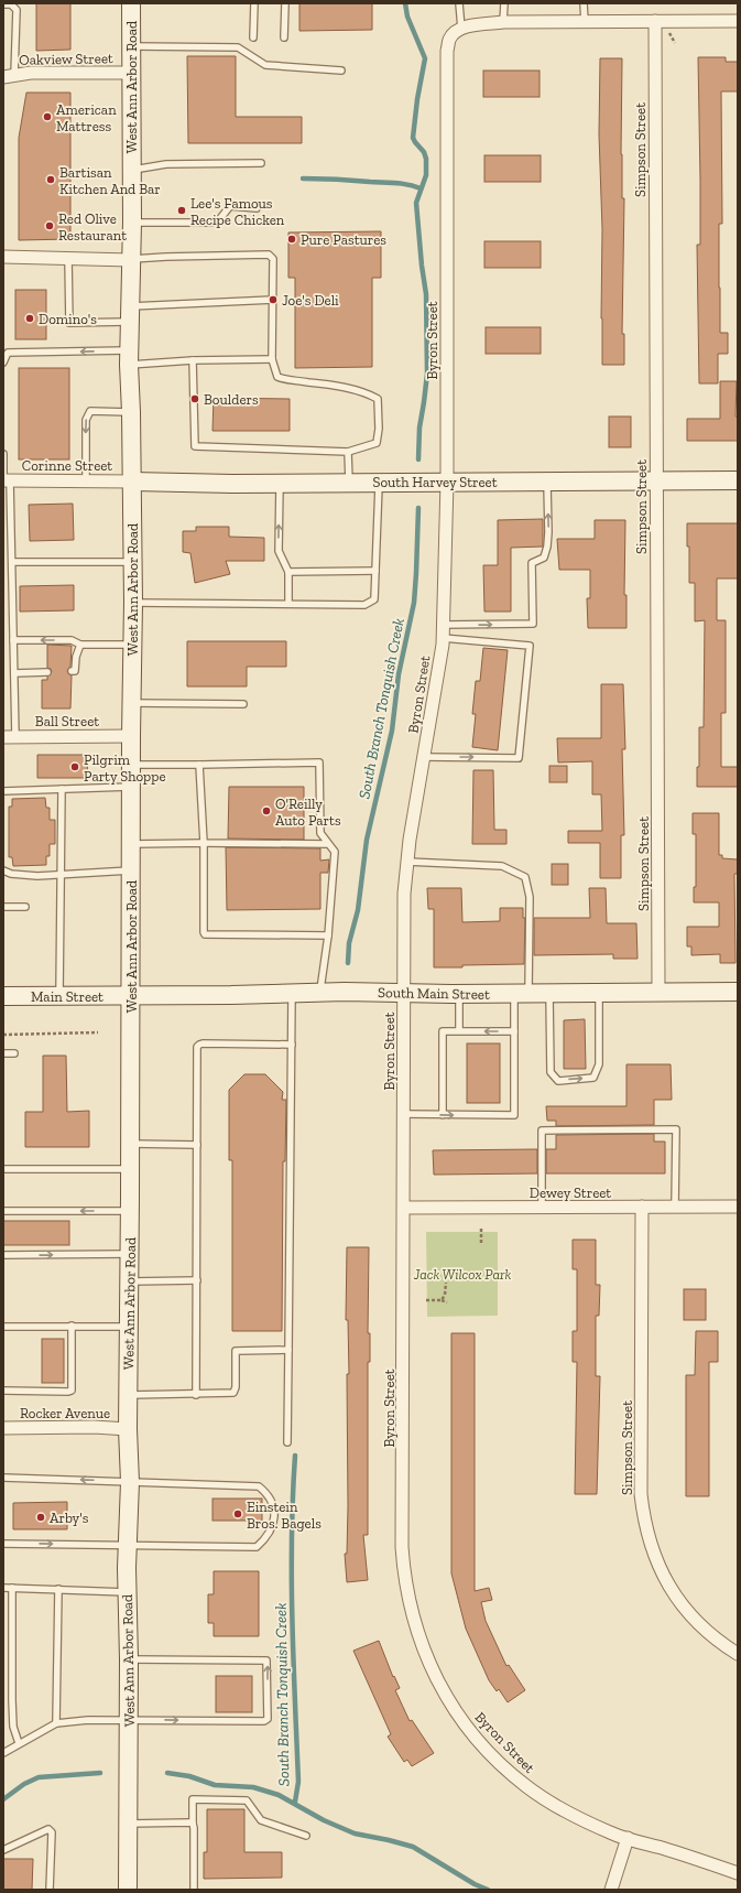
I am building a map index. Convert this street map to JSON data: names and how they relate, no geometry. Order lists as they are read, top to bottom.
{
  "streets": {
    "main road": [
      "West Ann Arbor Road",
      "South Harvey Street",
      "South Main Street",
      "Main Street"
    ],
    "street": [
      "Oakview Street",
      "Simpson Street",
      "Byron Street",
      "Corinne Street",
      "Ball Street",
      "Dewey Street",
      "Rocker Avenue"
    ]
  },
  "crossings": [
    ["Oakview Street", "West Ann Arbor Road"],
    ["West Ann Arbor Road", "Corinne Street"],
    ["West Ann Arbor Road", "South Harvey Street"],
    ["West Ann Arbor Road", "Ball Street"],
    ["West Ann Arbor Road", "South Main Street"],
    ["West Ann Arbor Road", "Main Street"],
    ["West Ann Arbor Road", "Rocker Avenue"],
    ["Simpson Street", "South Harvey Street"],
    ["Simpson Street", "South Main Street"],
    ["Simpson Street", "Dewey Street"],
    ["Byron Street", "South Harvey Street"],
    ["Byron Street", "South Main Street"],
    ["Byron Street", "Dewey Street"],
    ["Corinne Street", "South Harvey Street"],
    ["South Main Street", "Main Street"]
  ],
  "water": ["South Branch Tonquish Creek"],
  "parks": ["Jack Wilcox Park"],
  "places": [
    "American Mattress",
    "Bartisan Kitchen And Bar",
    "Lee's Famous Recipe Chicken",
    "Red Olive Restaurant",
    "Pure Pastures",
    "Joe's Deli",
    "Domino's",
    "Boulders",
    "Pilgrim Party Shoppe",
    "O'Reilly Auto Parts",
    "Einstein Bros. Bagels",
    "Arby's"
  ]
}
